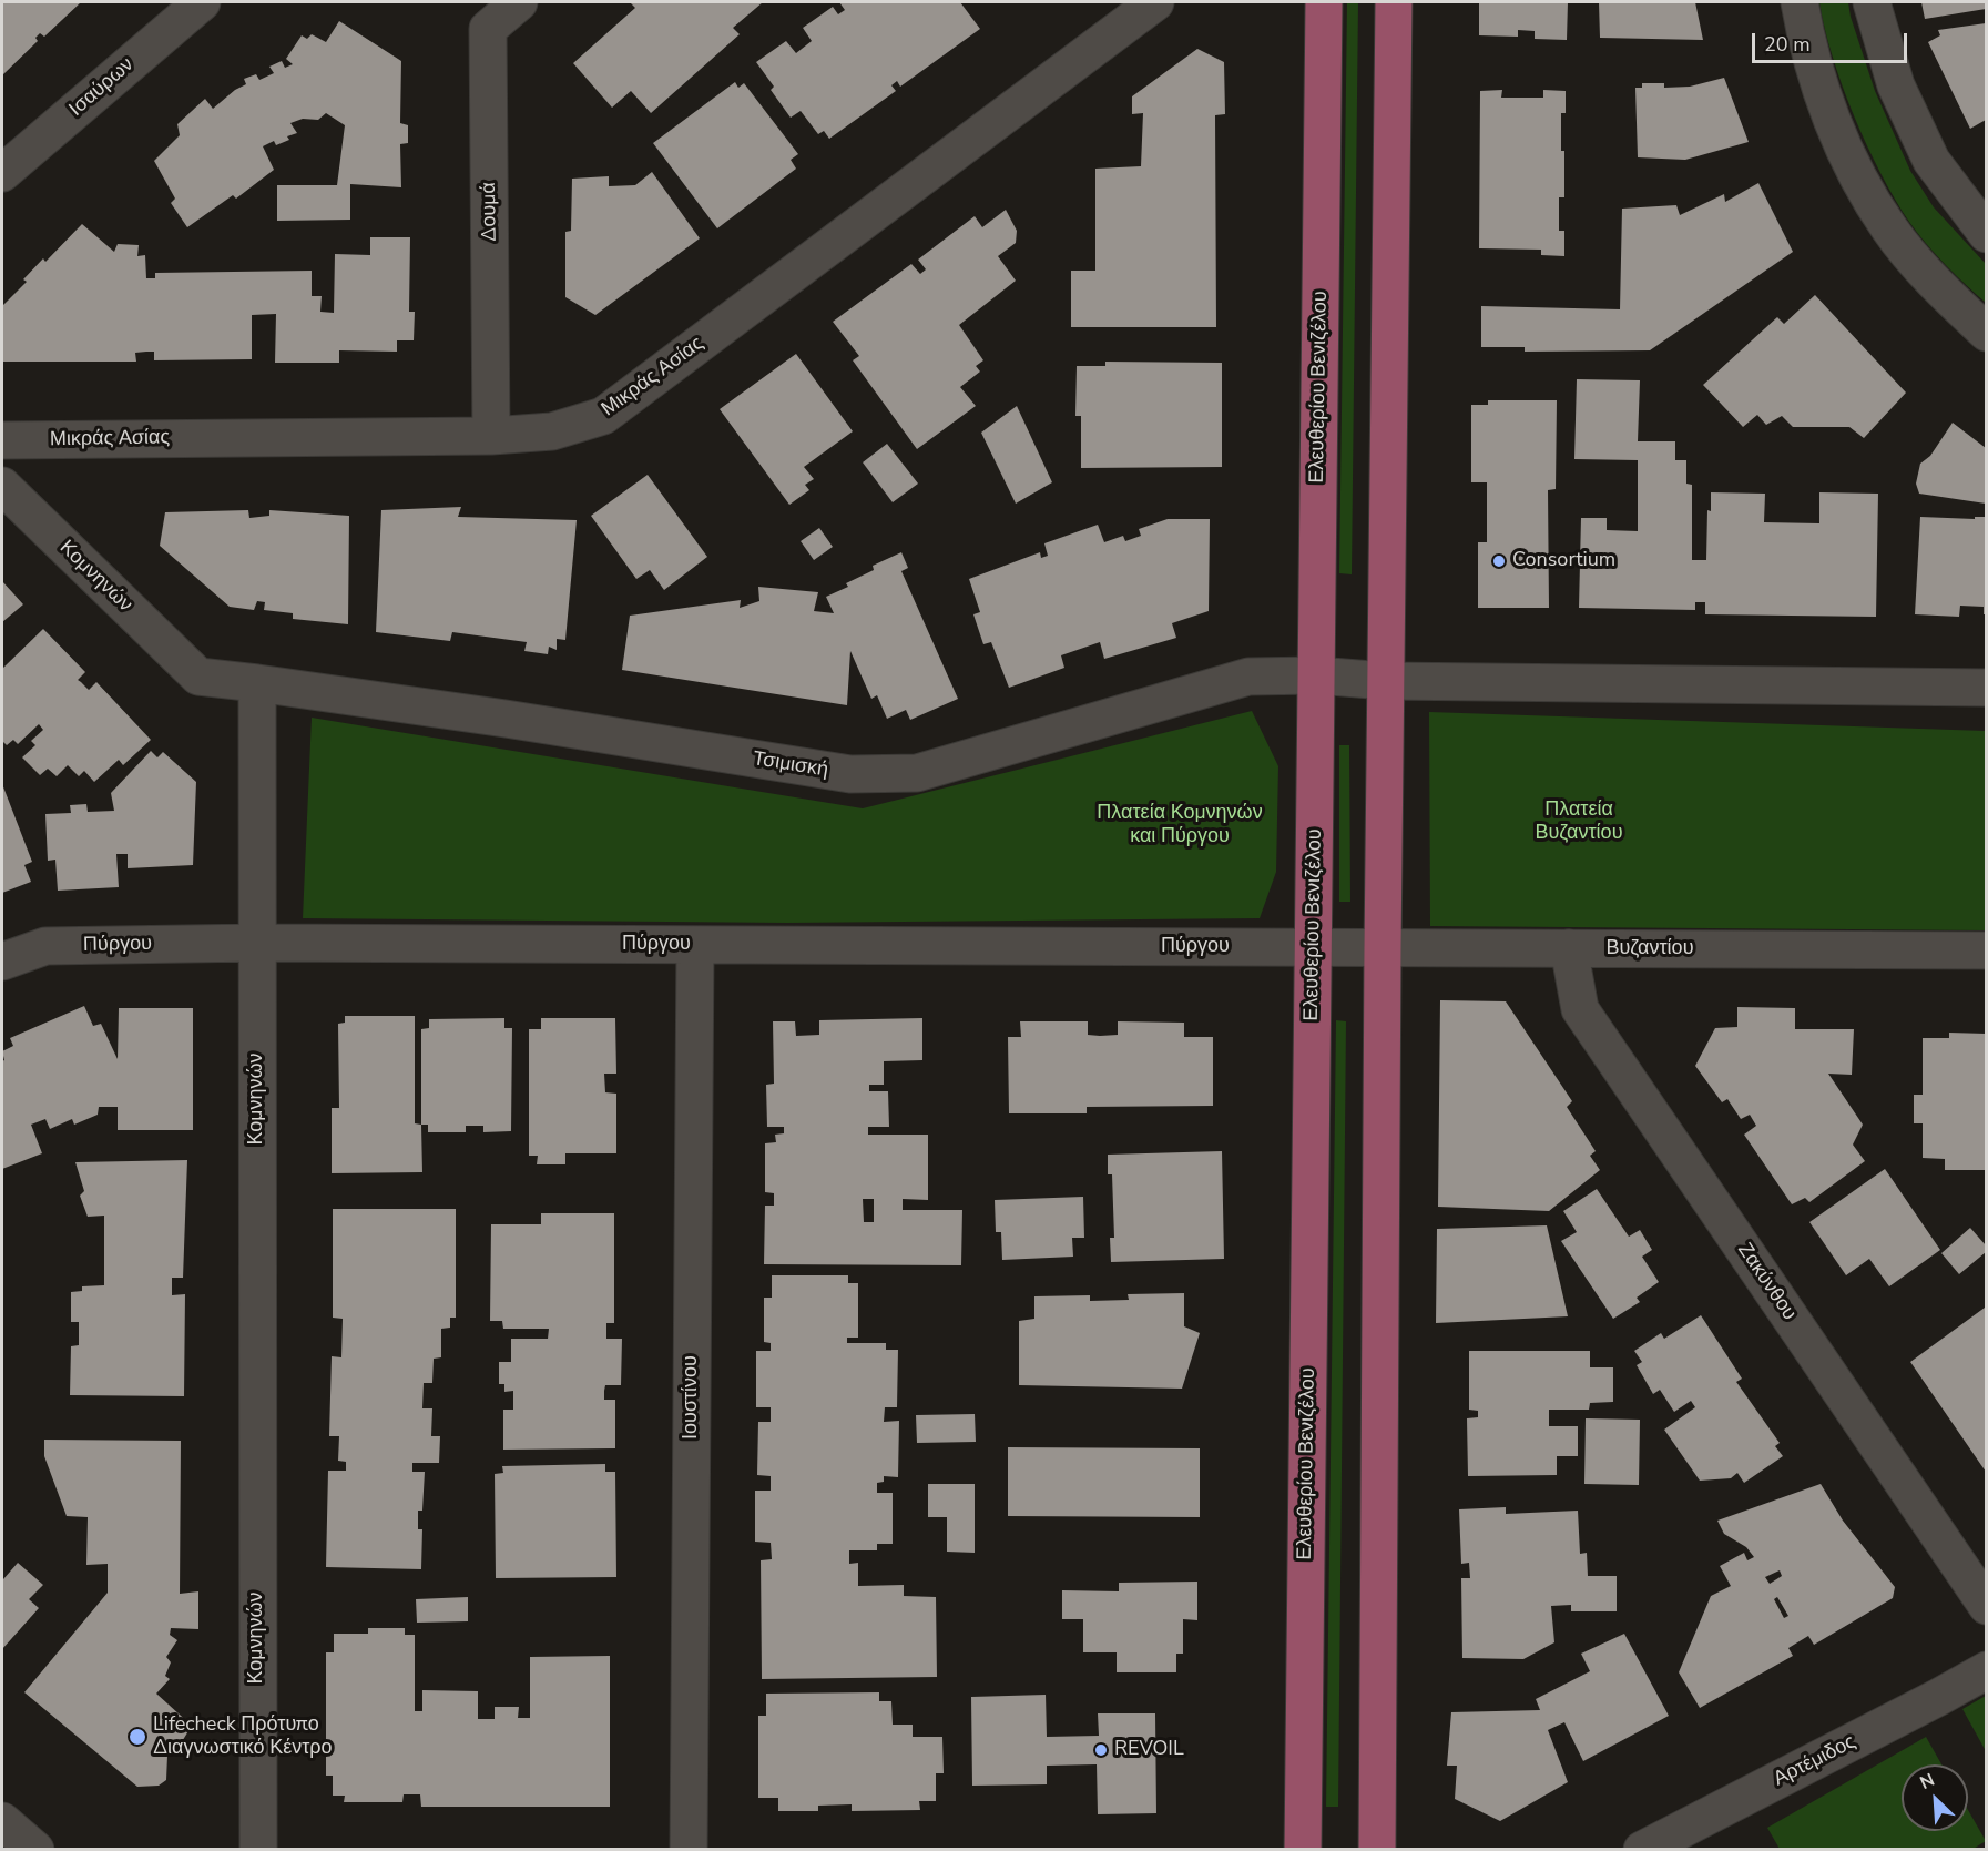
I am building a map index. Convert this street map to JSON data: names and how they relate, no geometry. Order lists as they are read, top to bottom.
{
  "streets": {
    "main road": ["Ελευθερίου Βενιζέλου"],
    "street": [
      "Ισαύρων",
      "Δουμά",
      "Μικράς Ασίας",
      "Κομνηνών",
      "Τσιμισκή",
      "Πύργου",
      "Βυζαντίου",
      "Ζακύνθου",
      "Ιουστίνου",
      "Αρτέμιδος"
    ]
  },
  "crossings": [
    ["Δουμά", "Μικράς Ασίας"],
    ["Ελευθερίου Βενιζέλου", "Τσιμισκή"],
    ["Ελευθερίου Βενιζέλου", "Πύργου"],
    ["Ελευθερίου Βενιζέλου", "Βυζαντίου"],
    ["Κομνηνών", "Τσιμισκή"],
    ["Κομνηνών", "Πύργου"],
    ["Πύργου", "Βυζαντίου"],
    ["Πύργου", "Ιουστίνου"],
    ["Βυζαντίου", "Ζακύνθου"]
  ],
  "parks": ["Πλατεία Βυζαντίου", "Πλατεία Κομνηνών και Πύργου"],
  "places": ["Consortium", "Lifecheck Πρότυπο Διαγνωστικό Κέντρο", "REVOIL"],
  "scale_bar": "20 m",
  "north": "top left"
}
